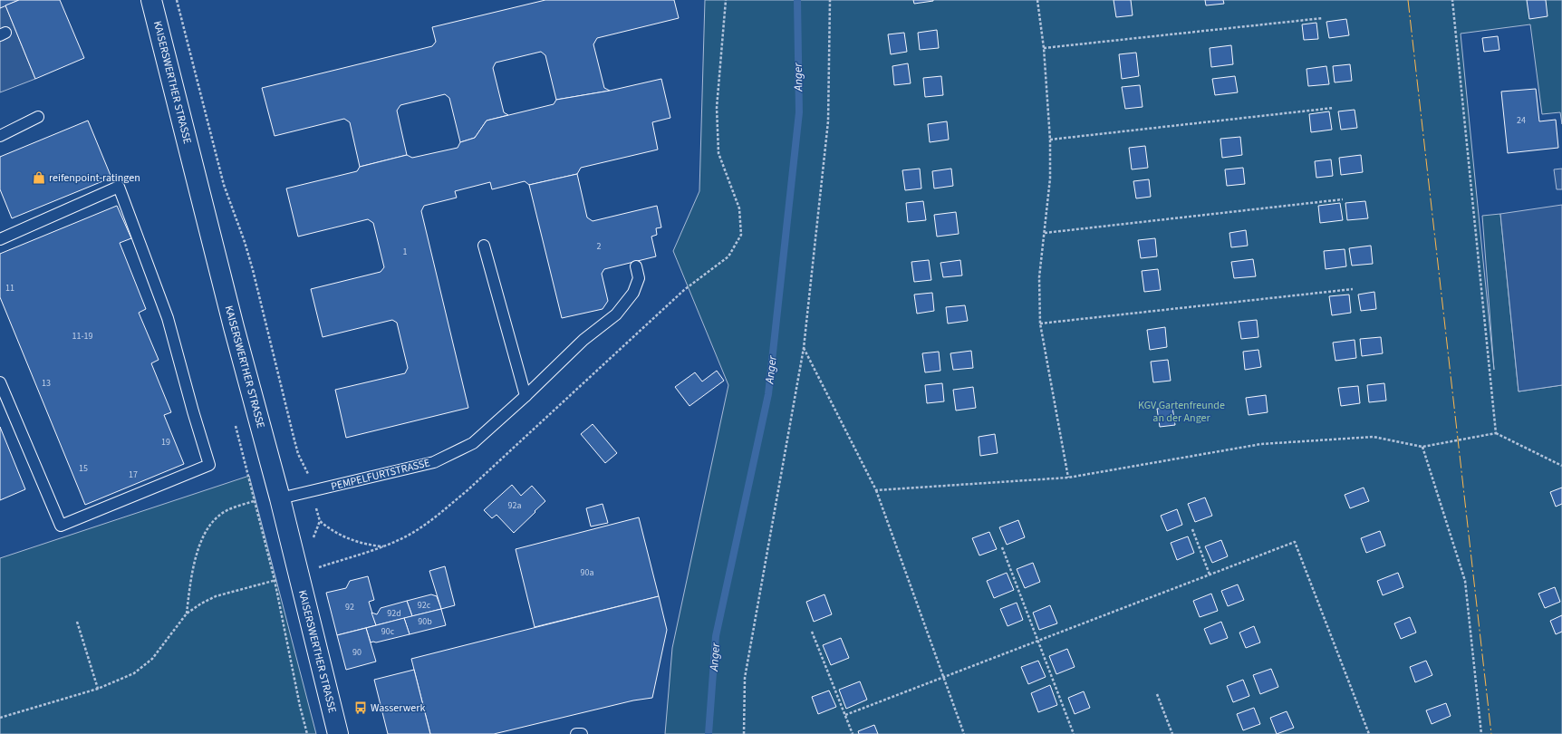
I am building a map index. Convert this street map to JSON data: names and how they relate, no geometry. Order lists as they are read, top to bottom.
{
  "streets": {
    "main road": ["KAISERSWERTHER STRASSE"],
    "lane": ["PEMPELFURTSTRASSE"]
  },
  "crossings": [
    ["KAISERSWERTHER STRASSE", "PEMPELFURTSTRASSE"]
  ],
  "water": ["Anger"],
  "parks": ["KGV Gartenfreunde an der Anger"],
  "places": {
    "shop": ["reifenpoint-ratingen"],
    "bus stop": ["Wasserwerk"]
  },
  "house_numbers": [
    "24",
    "2",
    "1",
    "11",
    "11-19",
    "13",
    "19",
    "15",
    "17",
    "92a",
    "90a",
    "92c",
    "92",
    "92d",
    "90b",
    "90c",
    "90"
  ]
}
